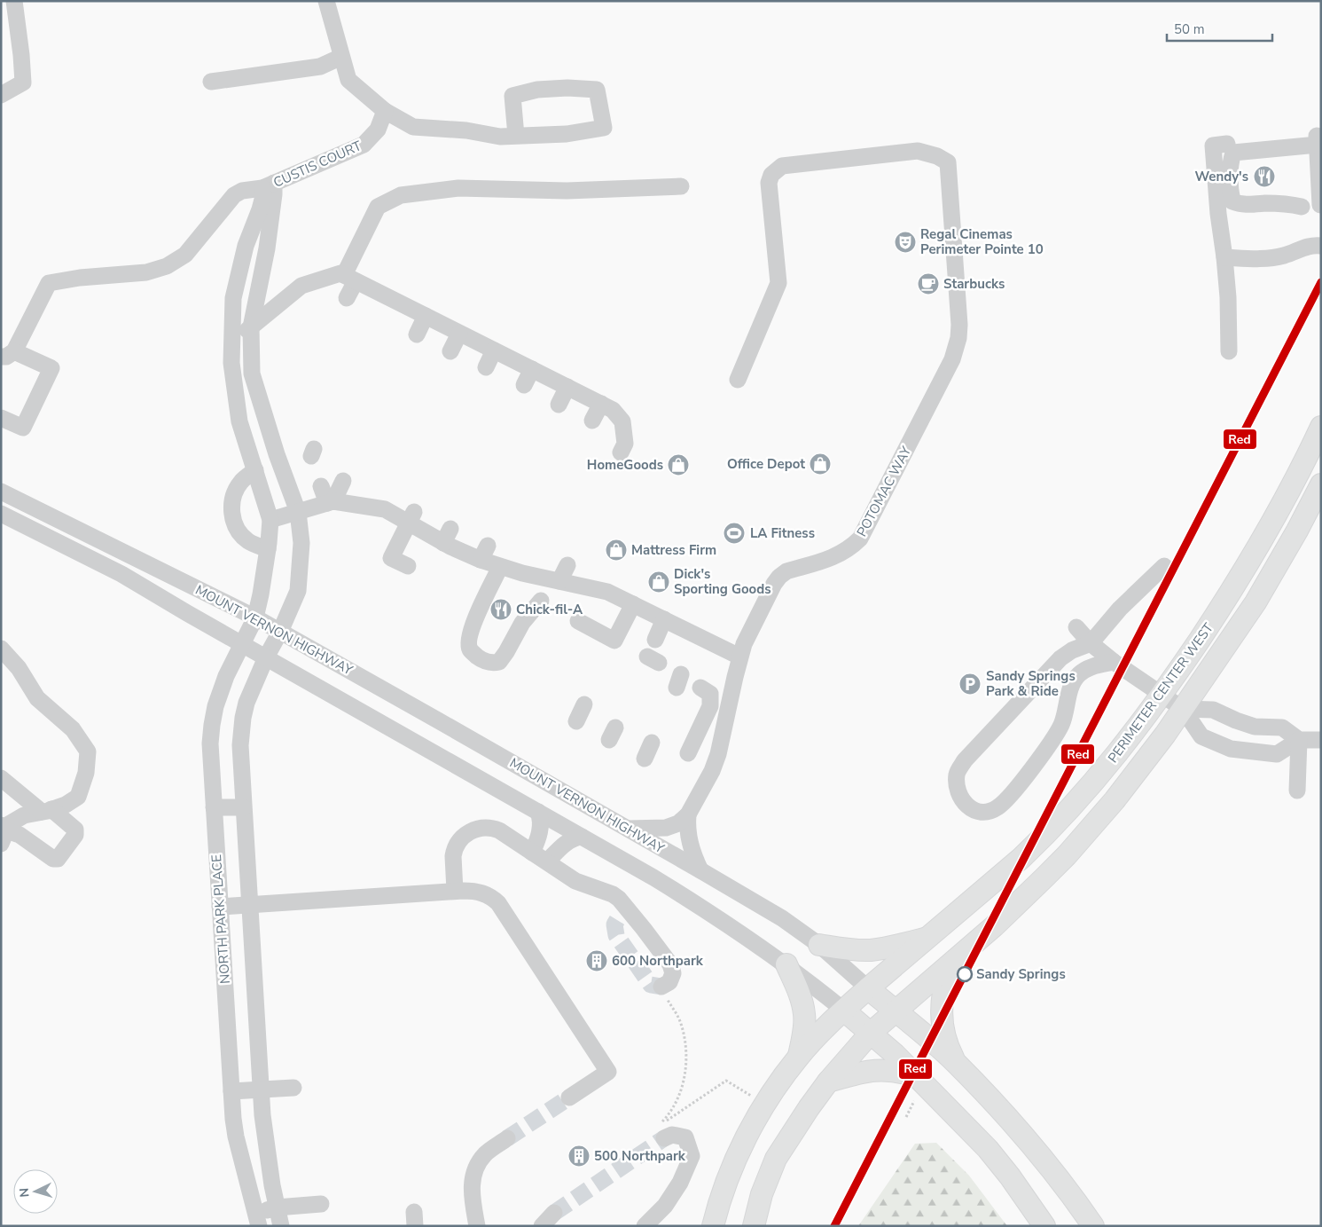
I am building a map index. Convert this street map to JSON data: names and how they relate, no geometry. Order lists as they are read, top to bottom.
{
  "streets": {
    "main road": ["MOUNT VERNON HIGHWAY", "PERIMETER CENTER WEST"],
    "street": ["CUSTIS COURT", "POTOMAC WAY", "NORTH PARK PLACE"]
  },
  "crossings": [
    ["POTOMAC WAY", "MOUNT VERNON HIGHWAY"],
    ["MOUNT VERNON HIGHWAY", "PERIMETER CENTER WEST"],
    ["MOUNT VERNON HIGHWAY", "NORTH PARK PLACE"]
  ],
  "places": {
    "restaurant": ["Wendy's", "Chick-fil-A"],
    "theatre": ["Regal Cinemas Perimeter Pointe 10"],
    "cafe": ["Starbucks"],
    "shop": [
      "Office Depot",
      "HomeGoods",
      "Mattress Firm",
      "Dick's Sporting Goods"
    ],
    "sports": ["LA Fitness"],
    "parking": ["Sandy Springs Park & Ride"],
    "building": ["600 Northpark", "500 Northpark"],
    "other": ["Sandy Springs"]
  },
  "lines": ["transit line Red"],
  "scale_bar": "50 m",
  "north": "left"
}
